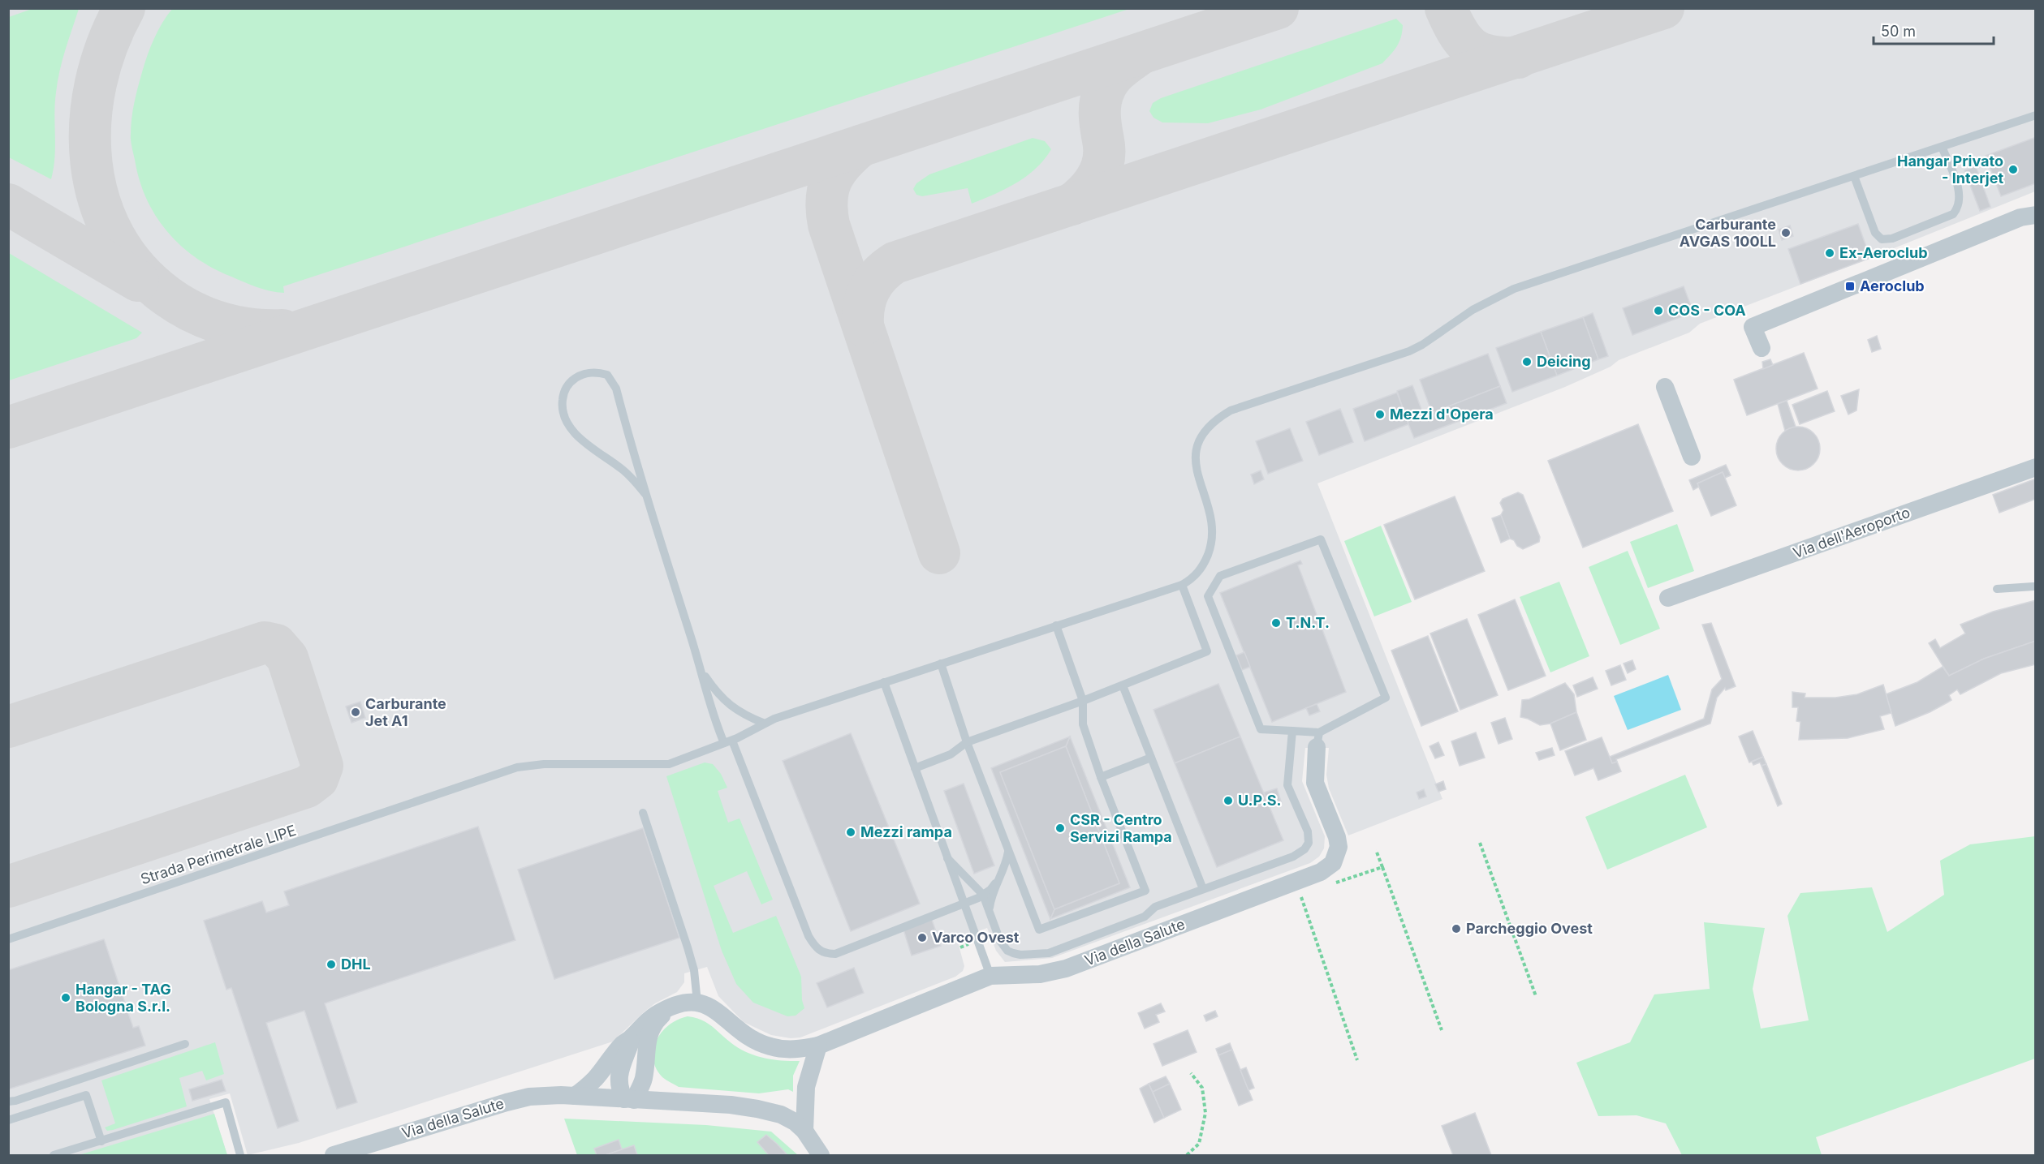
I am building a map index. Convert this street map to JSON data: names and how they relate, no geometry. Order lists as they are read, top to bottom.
{
  "streets": {
    "street": ["Via dell'Aeroporto", "Via della Salute"],
    "lane": ["Strada Perimetrale LIPE"]
  },
  "places": {
    "other": [
      "Hangar Privato - Interjet",
      "Carburante AVGAS 100LL",
      "Ex-Aeroclub",
      "COS - COA",
      "Deicing",
      "Mezzi d'Opera",
      "T.N.T.",
      "Carburante Jet A1",
      "U.P.S.",
      "CSR - Centro Servizi Rampa",
      "Mezzi rampa",
      "Parcheggio Ovest",
      "Varco Ovest",
      "DHL",
      "Hangar - TAG Bologna S.r.l."
    ],
    "transit": ["Aeroclub"]
  },
  "scale_bar": "50 m"
}
